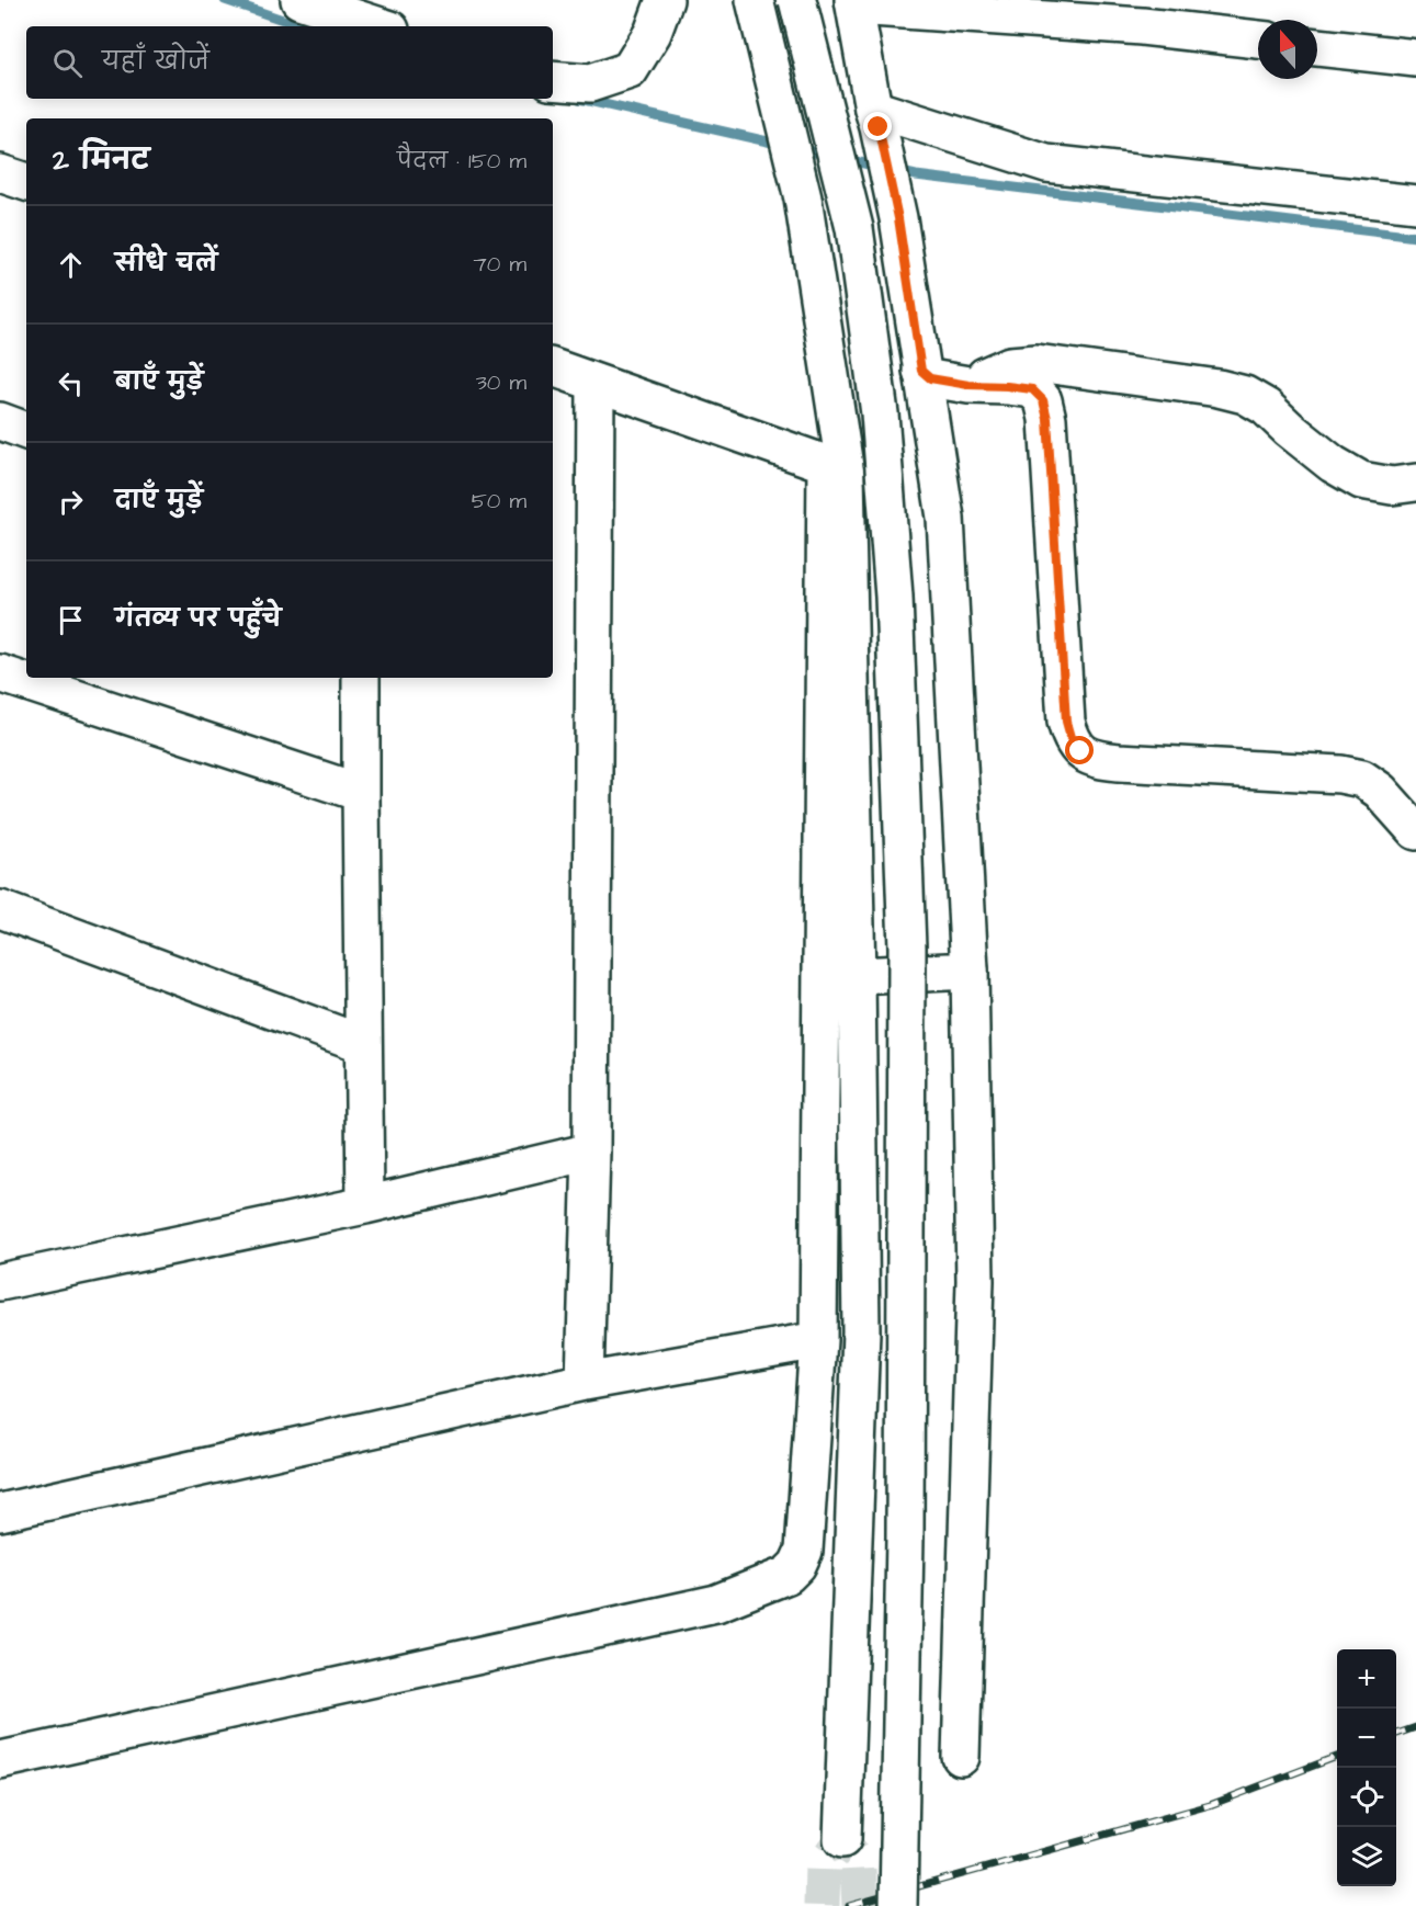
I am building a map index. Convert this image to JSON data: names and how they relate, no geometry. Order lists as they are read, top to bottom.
{
  "north": "top",
  "page": {
    "search": "यहाँ खोजें",
    "heading": ["2 मिनट", "पैदल · 150 m"],
    "list": [
      ["सीधे चलें", "70 m"],
      ["बाएँ मुड़ें", "30 m"],
      ["दाएँ मुड़ें", "50 m"],
      "गंतव्य पर पहुँचे"
    ],
    "map_buttons": ["+", "−"]
  }
}
